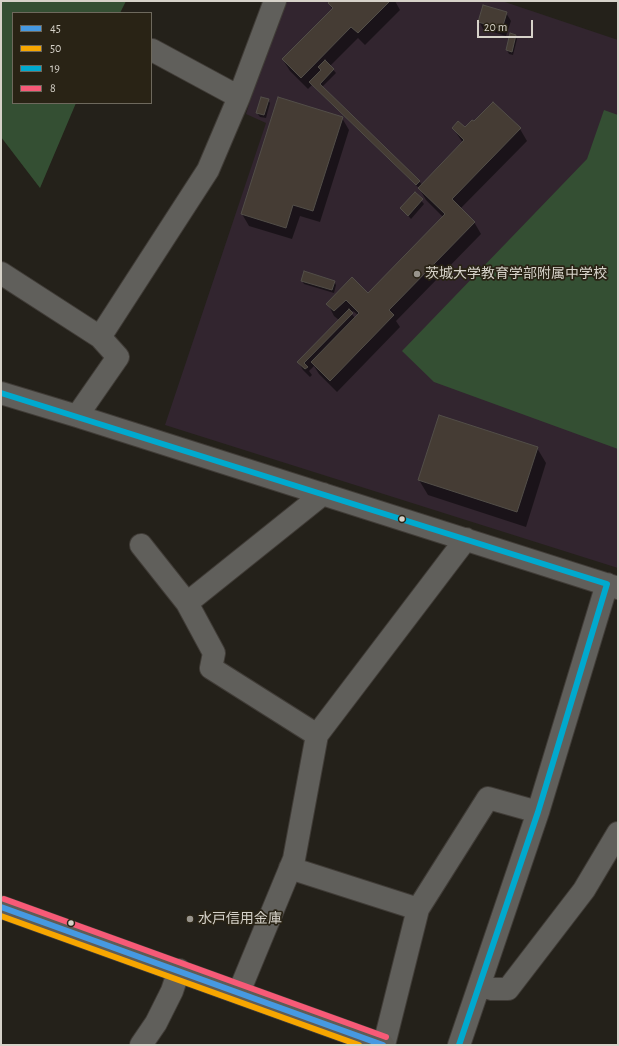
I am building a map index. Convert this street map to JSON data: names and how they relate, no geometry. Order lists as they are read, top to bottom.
{
  "places": ["茨城大学教育学部附属中学校", "水戸信用金庫"],
  "lines": [
    "transit line 19",
    "transit line 8",
    "transit line 45",
    "transit line 50"
  ],
  "legend": [
    "45",
    "50",
    "19",
    "8"
  ],
  "scale_bar": "20 m"
}
